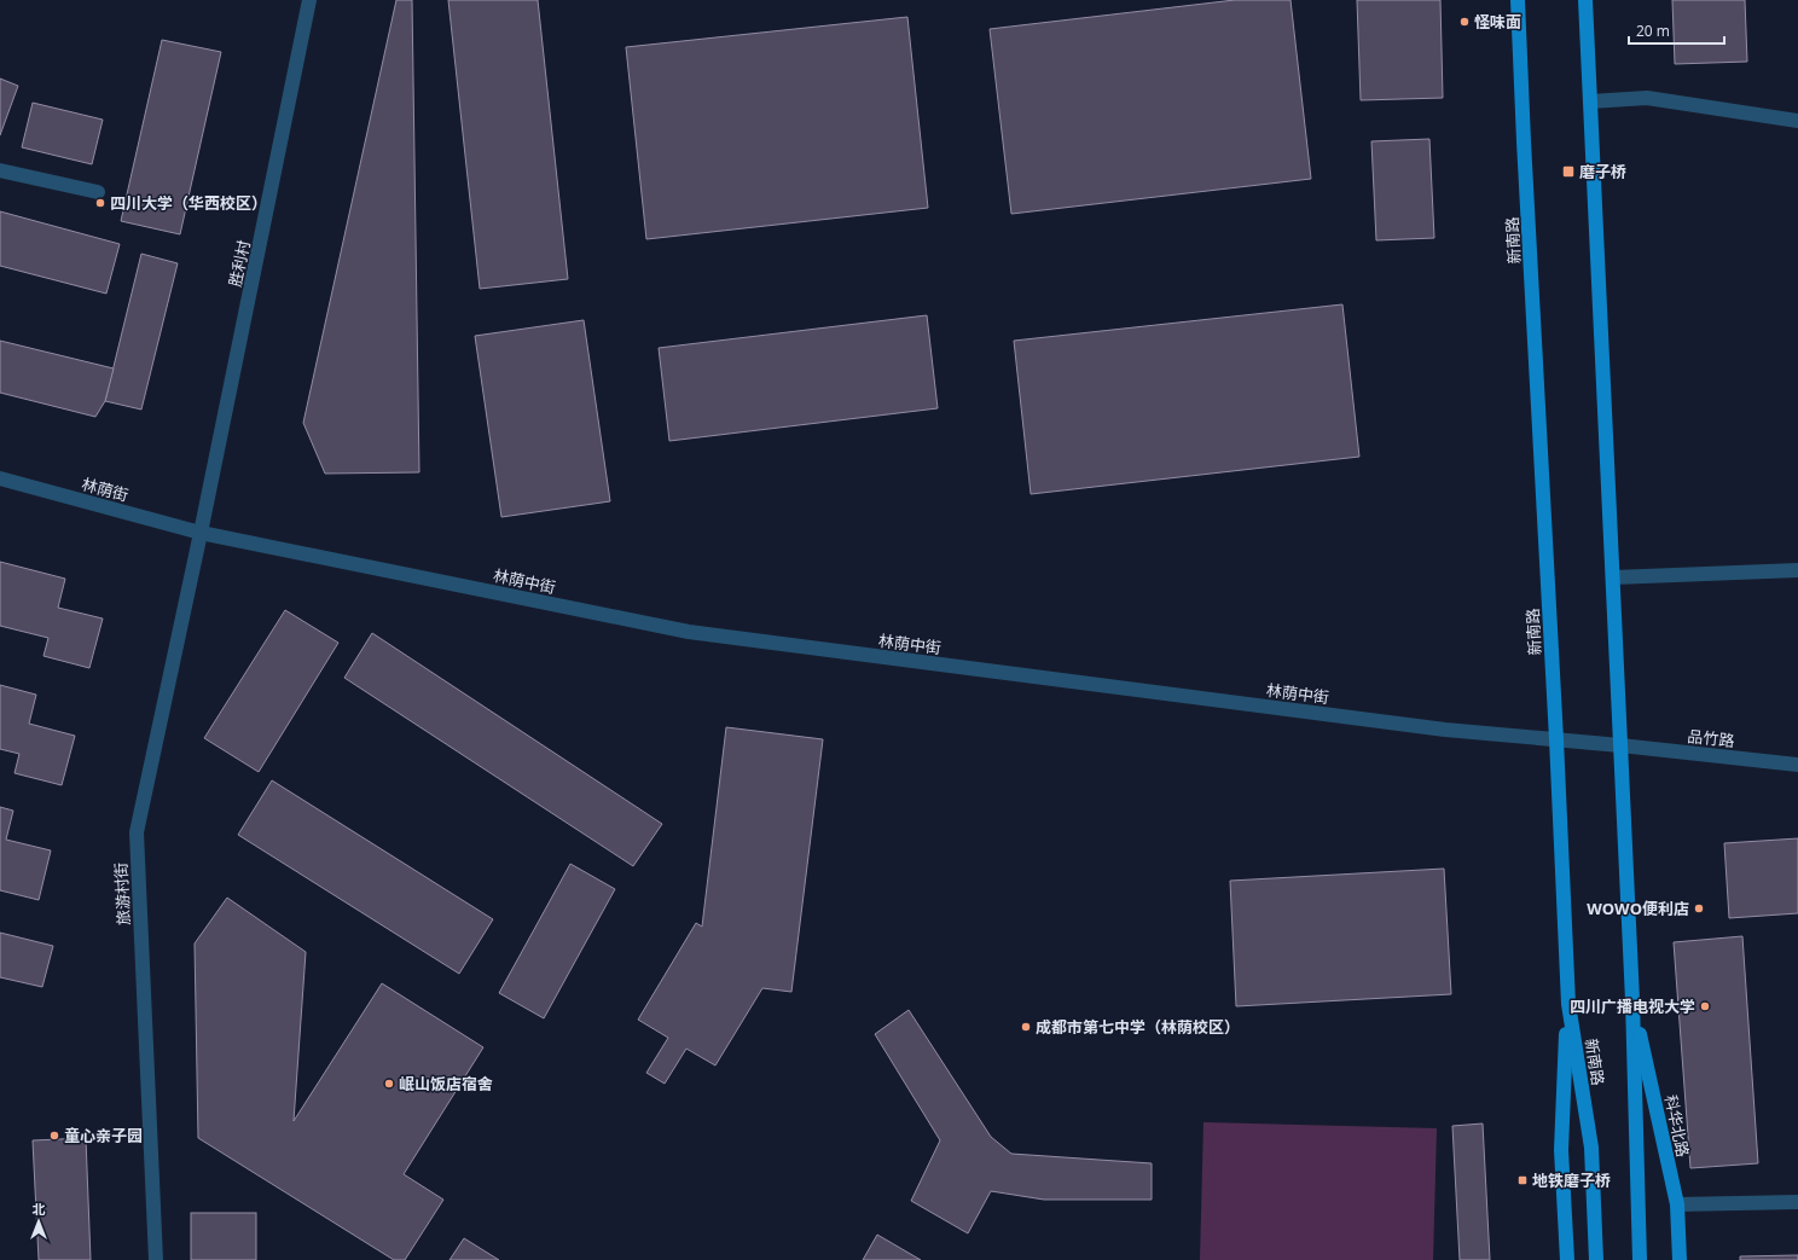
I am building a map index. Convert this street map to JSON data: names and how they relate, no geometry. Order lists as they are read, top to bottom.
{
  "streets": {
    "main road": ["新南路", "科华北路"],
    "street": [
      "胜利村",
      "林荫街",
      "林荫中街",
      "品竹路",
      "旅游村街"
    ]
  },
  "crossings": [
    ["新南路", "林荫中街"],
    ["胜利村", "林荫街"],
    ["胜利村", "林荫中街"],
    ["胜利村", "旅游村街"],
    ["林荫街", "林荫中街"],
    ["林荫街", "旅游村街"],
    ["林荫中街", "品竹路"],
    ["林荫中街", "旅游村街"]
  ],
  "places": {
    "other": [
      "怪味面",
      "四川大学（华西校区）",
      "WOWO便利店",
      "四川广播电视大学",
      "成都市第七中学（林荫校区）",
      "岷山饭店宿舍",
      "童心亲子园"
    ],
    "transit": ["磨子桥", "地铁磨子桥"]
  },
  "scale_bar": "20 m",
  "north": "top"
}
